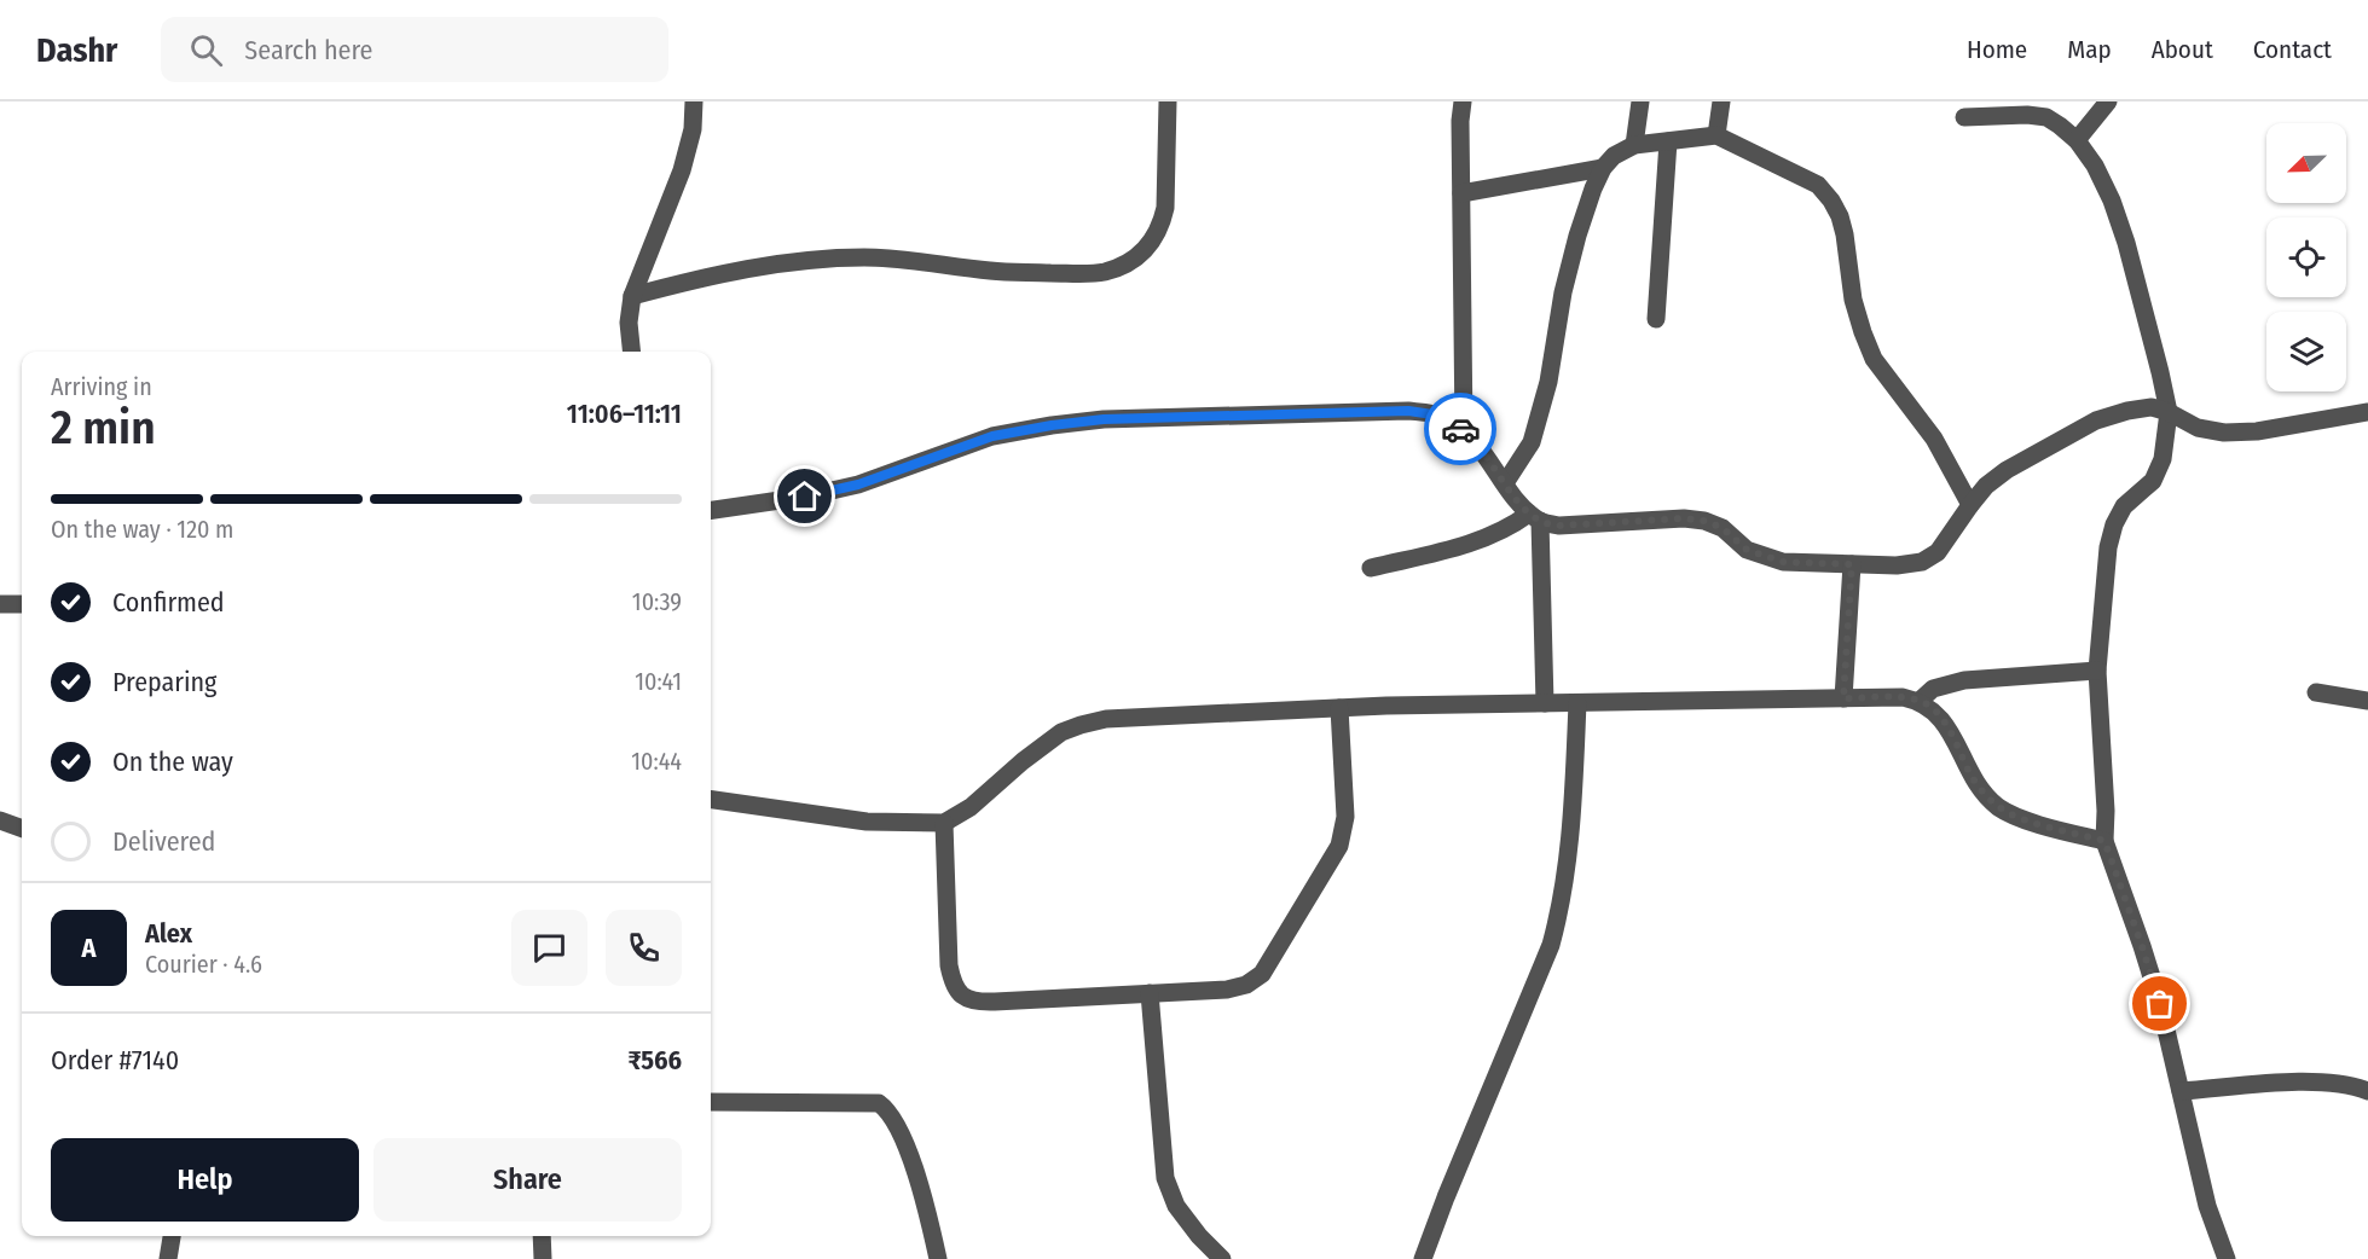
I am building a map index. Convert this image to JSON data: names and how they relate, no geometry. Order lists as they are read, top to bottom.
{
  "north": "bottom left",
  "page": {
    "header": "Dashr",
    "search": "Search here",
    "nav": [
      "Home",
      "Map",
      "About",
      "Contact"
    ],
    "heading": ["2 min", "Arriving in", "11:06–11:11"],
    "panel": [
      "Alex",
      "Courier · 4.6",
      "Order #7140",
      "₹566"
    ],
    "bar": "On the way · 120 m",
    "list": [
      ["Confirmed", "10:39"],
      ["Preparing", "10:41"],
      ["On the way", "10:44"],
      "Delivered"
    ],
    "round": "A",
    "buttons": ["Help", "Share"]
  }
}
